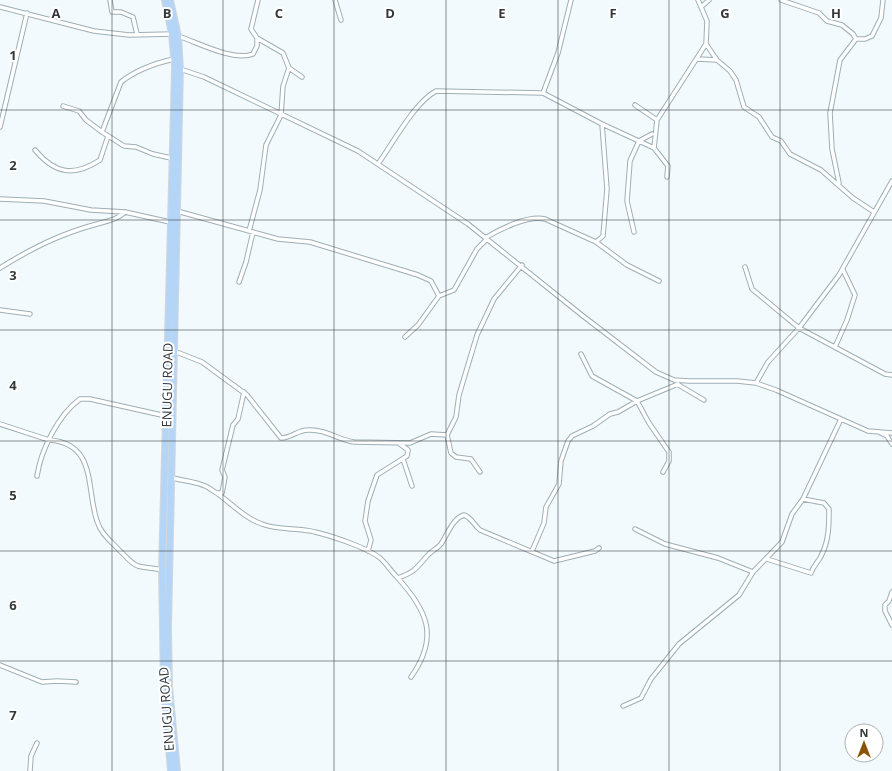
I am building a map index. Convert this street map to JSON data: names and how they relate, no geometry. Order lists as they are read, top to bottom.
{
  "streets": {
    "main road": ["ENUGU ROAD"]
  },
  "north": "top",
  "grid": {
    "columns": [
      "A",
      "B",
      "C",
      "D",
      "E",
      "F",
      "G",
      "H"
    ],
    "rows": [
      "1",
      "2",
      "3",
      "4",
      "5",
      "6",
      "7"
    ]
  }
}
